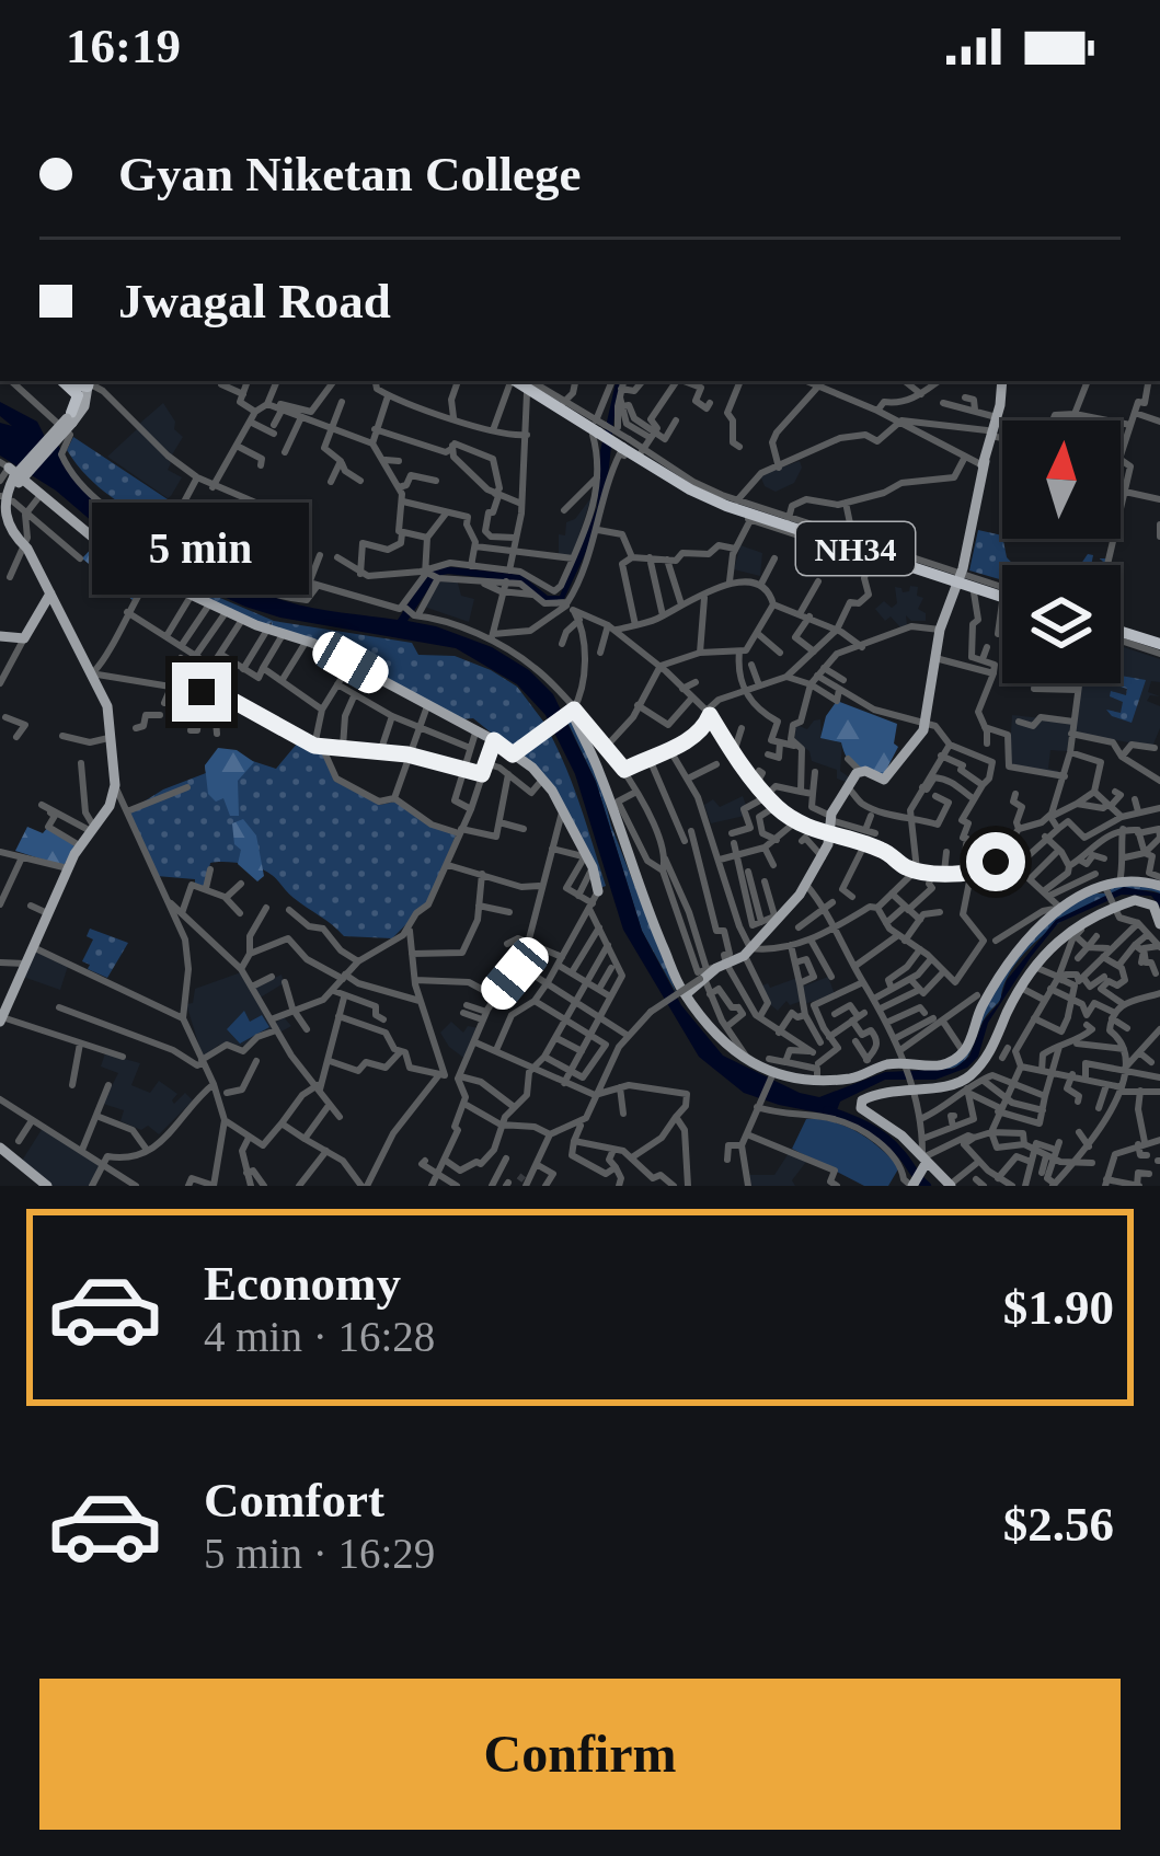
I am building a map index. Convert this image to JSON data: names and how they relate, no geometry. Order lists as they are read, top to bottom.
{
  "streets": {
    "highway": ["NH34"]
  },
  "north": "top",
  "page": {
    "status": "16:19",
    "banner": ["Gyan Niketan College", "Jwagal Road"],
    "bubble": "5 min",
    "list": [
      {
        "name": "Economy",
        "note": "4 min · 16:28",
        "value": "$1.90"
      },
      {
        "name": "Comfort",
        "note": "5 min · 16:29",
        "value": "$2.56"
      }
    ],
    "buttons": "Confirm"
  }
}
